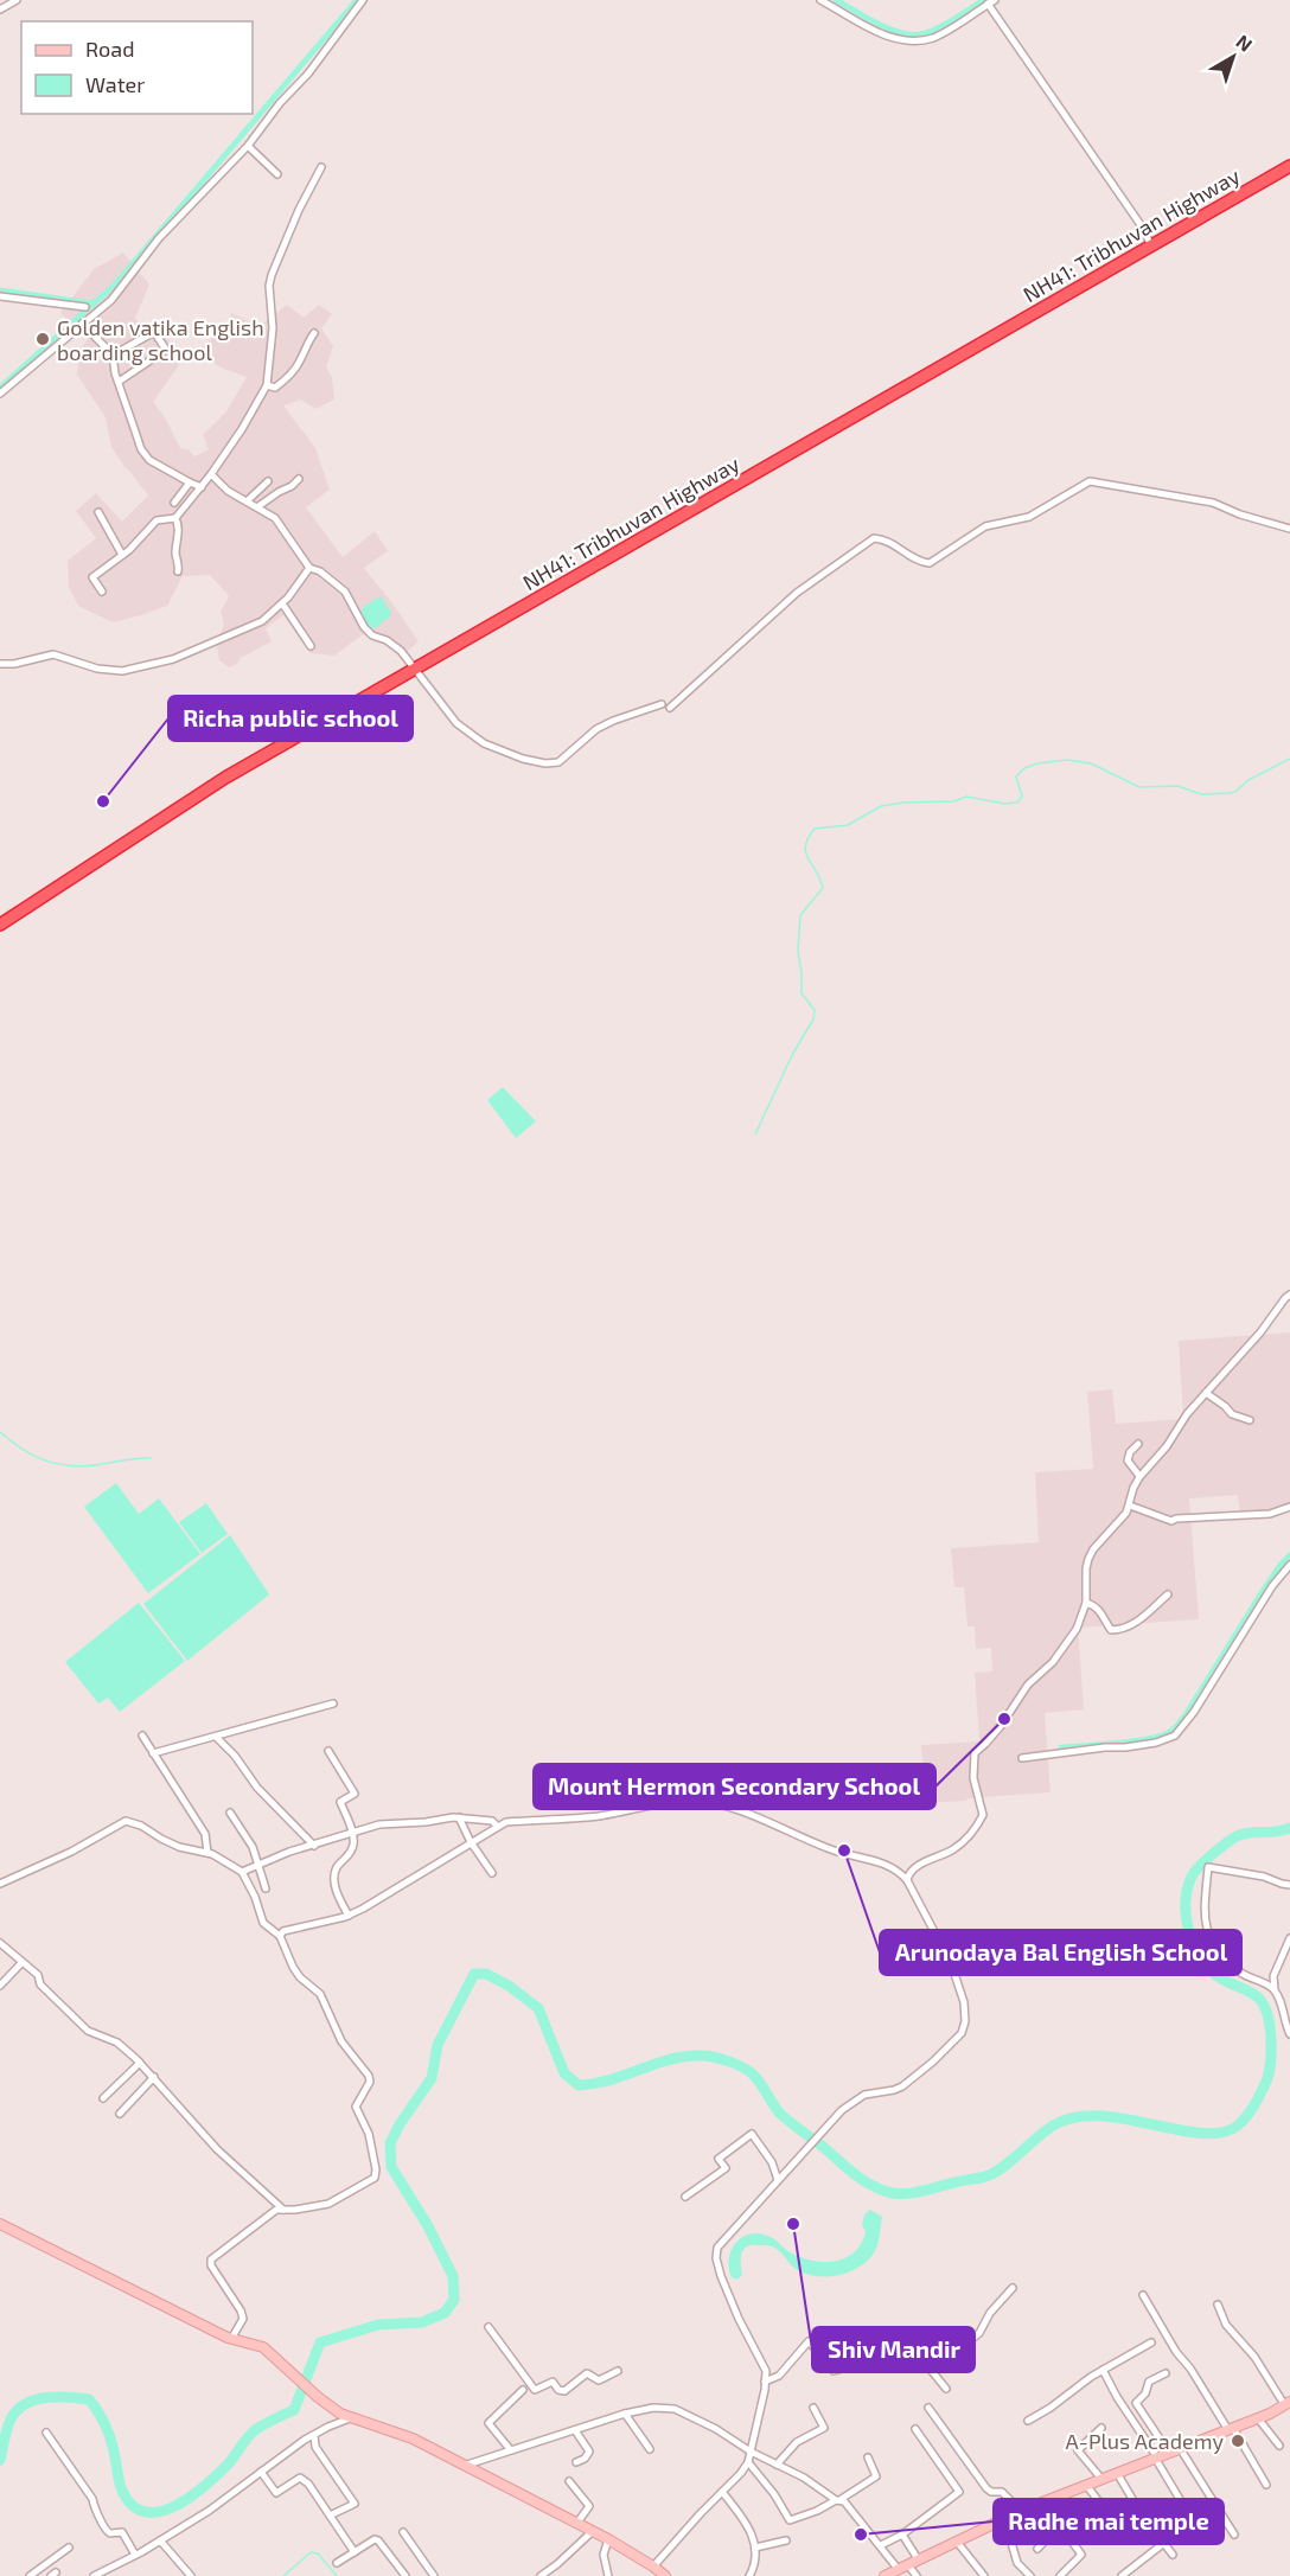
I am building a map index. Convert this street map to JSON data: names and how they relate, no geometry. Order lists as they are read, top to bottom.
{
  "streets": {
    "highway": ["NH41: Tribhuvan Highway"]
  },
  "places": [
    "Golden vatika English boarding school",
    "Richa public school",
    "Mount Hermon Secondary School",
    "Arunodaya Bal English School",
    "Shiv Mandir",
    "A-Plus Academy",
    "Radhe mai temple"
  ],
  "legend": ["Road", "Water"],
  "north": "top right"
}
